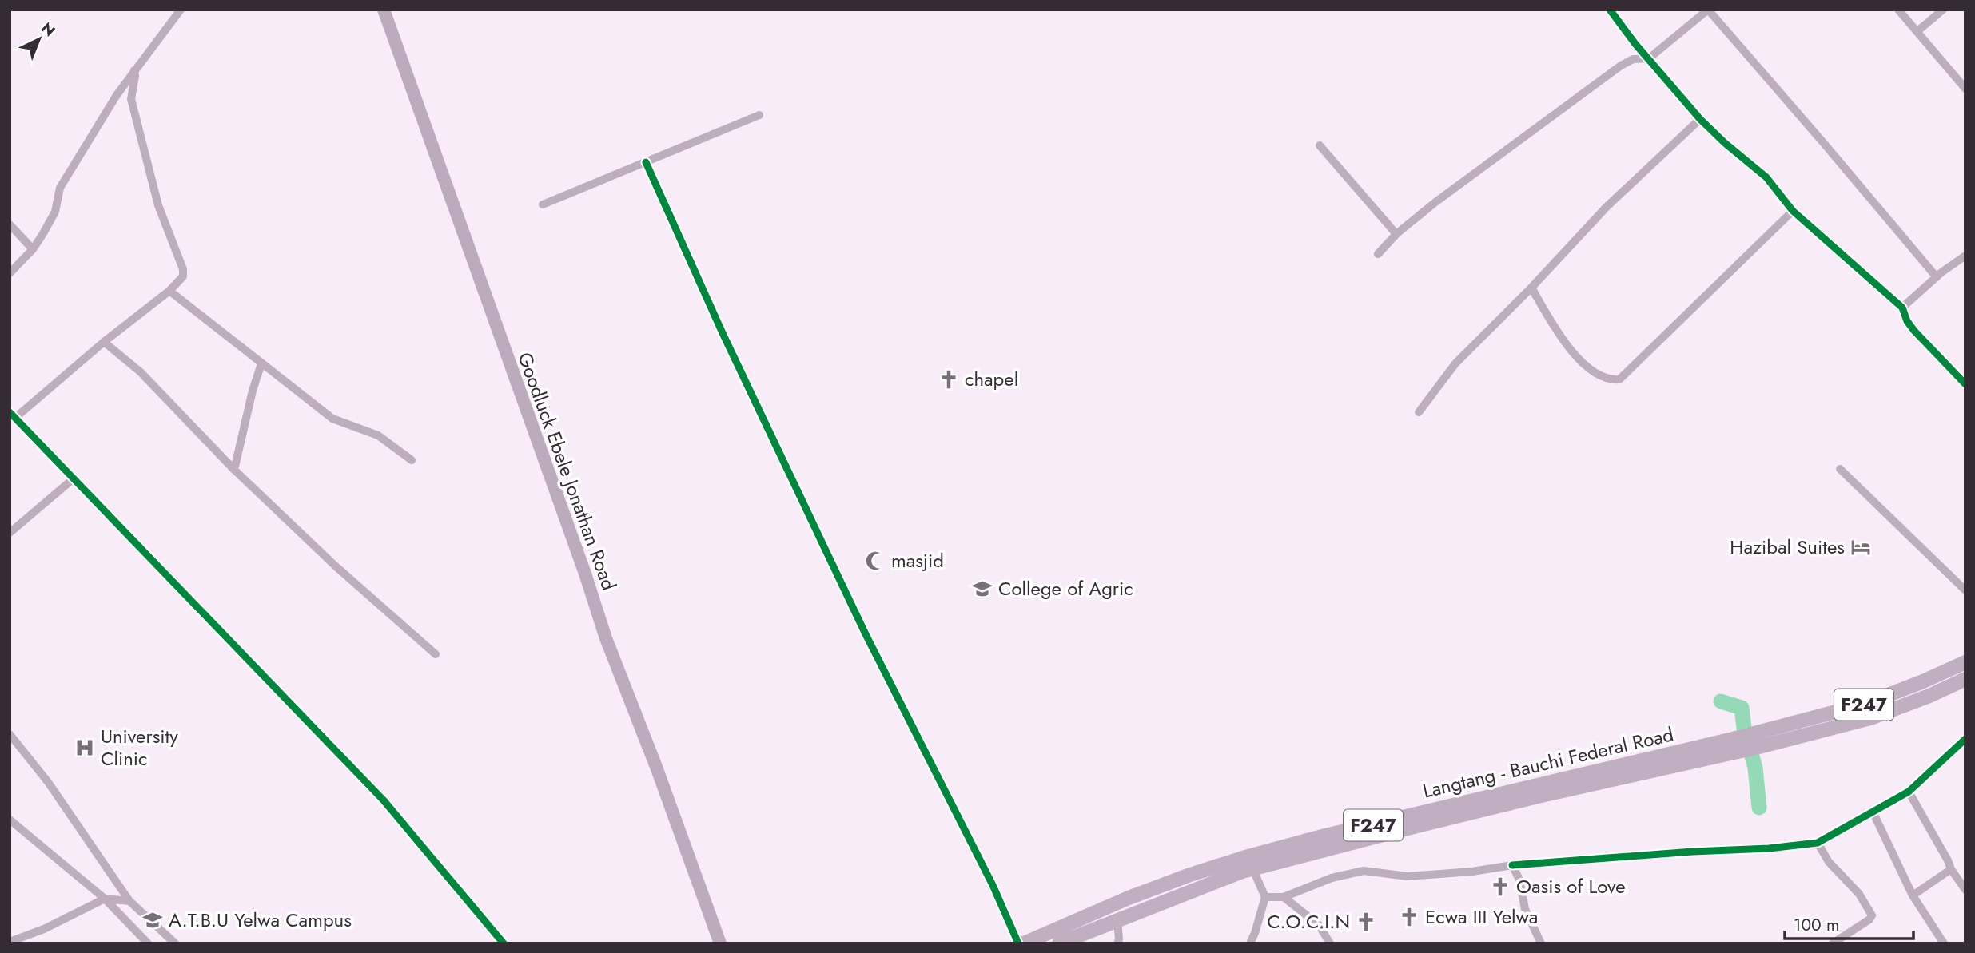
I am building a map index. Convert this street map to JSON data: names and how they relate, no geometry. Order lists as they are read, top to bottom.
{
  "streets": {
    "main road": ["Goodluck Ebele Jonathan Road", "F247", "Langtang - Bauchi Federal Road"]
  },
  "crossings": [
    ["F247", "Langtang - Bauchi Federal Road"]
  ],
  "places": {
    "church": [
      "chapel",
      "Oasis of Love",
      "Ecwa III Yelwa",
      "C.O.C.I.N"
    ],
    "hotel": ["Hazibal Suites"],
    "mosque": ["masjid"],
    "school or university": ["College of Agric", "A.T.B.U Yelwa Campus"],
    "hospital": ["University Clinic"]
  },
  "scale_bar": "100 m",
  "north": "top right"
}
